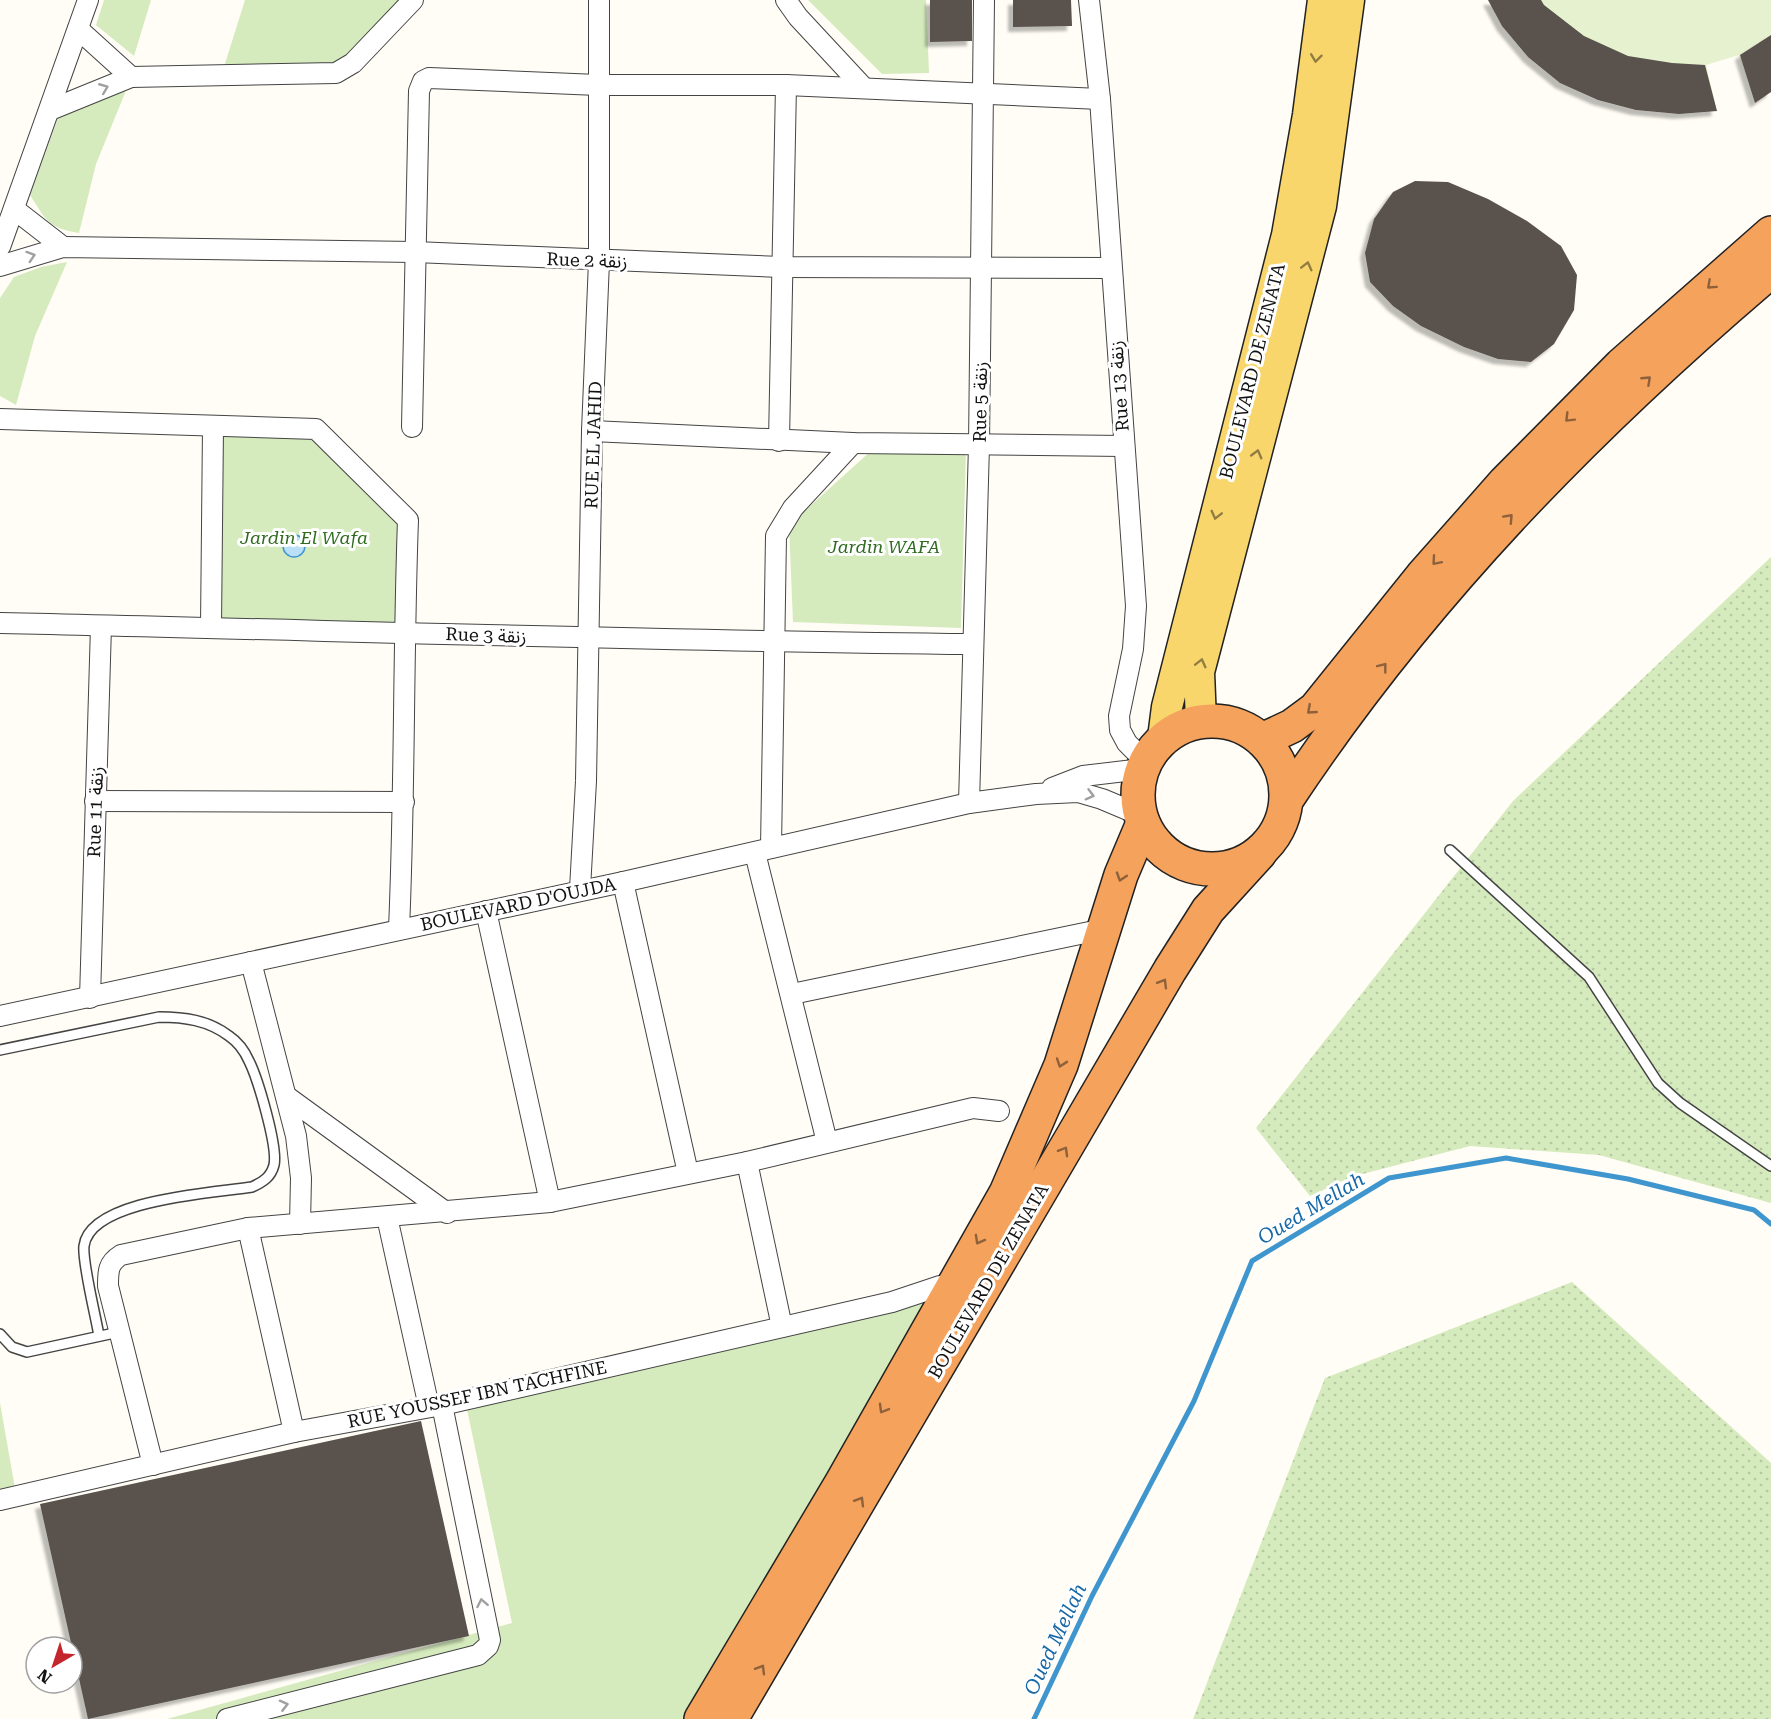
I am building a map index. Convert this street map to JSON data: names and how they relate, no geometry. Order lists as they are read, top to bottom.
{
  "streets": {
    "highway": ["BOULEVARD DE ZENATA"],
    "street": [
      "Rue 2 زنقة",
      "Rue 13 زنقة",
      "Rue 5 زنقة",
      "RUE EL JAHID",
      "Rue 3 زنقة",
      "Rue 11 زنقة",
      "BOULEVARD D'OUJDA",
      "RUE YOUSSEF IBN TACHFINE"
    ]
  },
  "crossings": [
    ["Rue 2 زنقة", "Rue 13 زنقة"],
    ["Rue 2 زنقة", "Rue 5 زنقة"],
    ["Rue 2 زنقة", "RUE EL JAHID"],
    ["BOULEVARD DE ZENATA", "Rue 13 زنقة"],
    ["BOULEVARD DE ZENATA", "BOULEVARD D'OUJDA"],
    ["BOULEVARD DE ZENATA", "RUE YOUSSEF IBN TACHFINE"],
    ["Rue 13 زنقة", "BOULEVARD D'OUJDA"],
    ["Rue 5 زنقة", "Rue 3 زنقة"],
    ["Rue 5 زنقة", "BOULEVARD D'OUJDA"],
    ["RUE EL JAHID", "Rue 3 زنقة"],
    ["RUE EL JAHID", "BOULEVARD D'OUJDA"],
    ["Rue 3 زنقة", "Rue 11 زنقة"],
    ["Rue 11 زنقة", "BOULEVARD D'OUJDA"]
  ],
  "water": ["Oued Mellah"],
  "parks": ["Jardin El Wafa", "Jardin WAFA"],
  "north": "bottom left"
}
